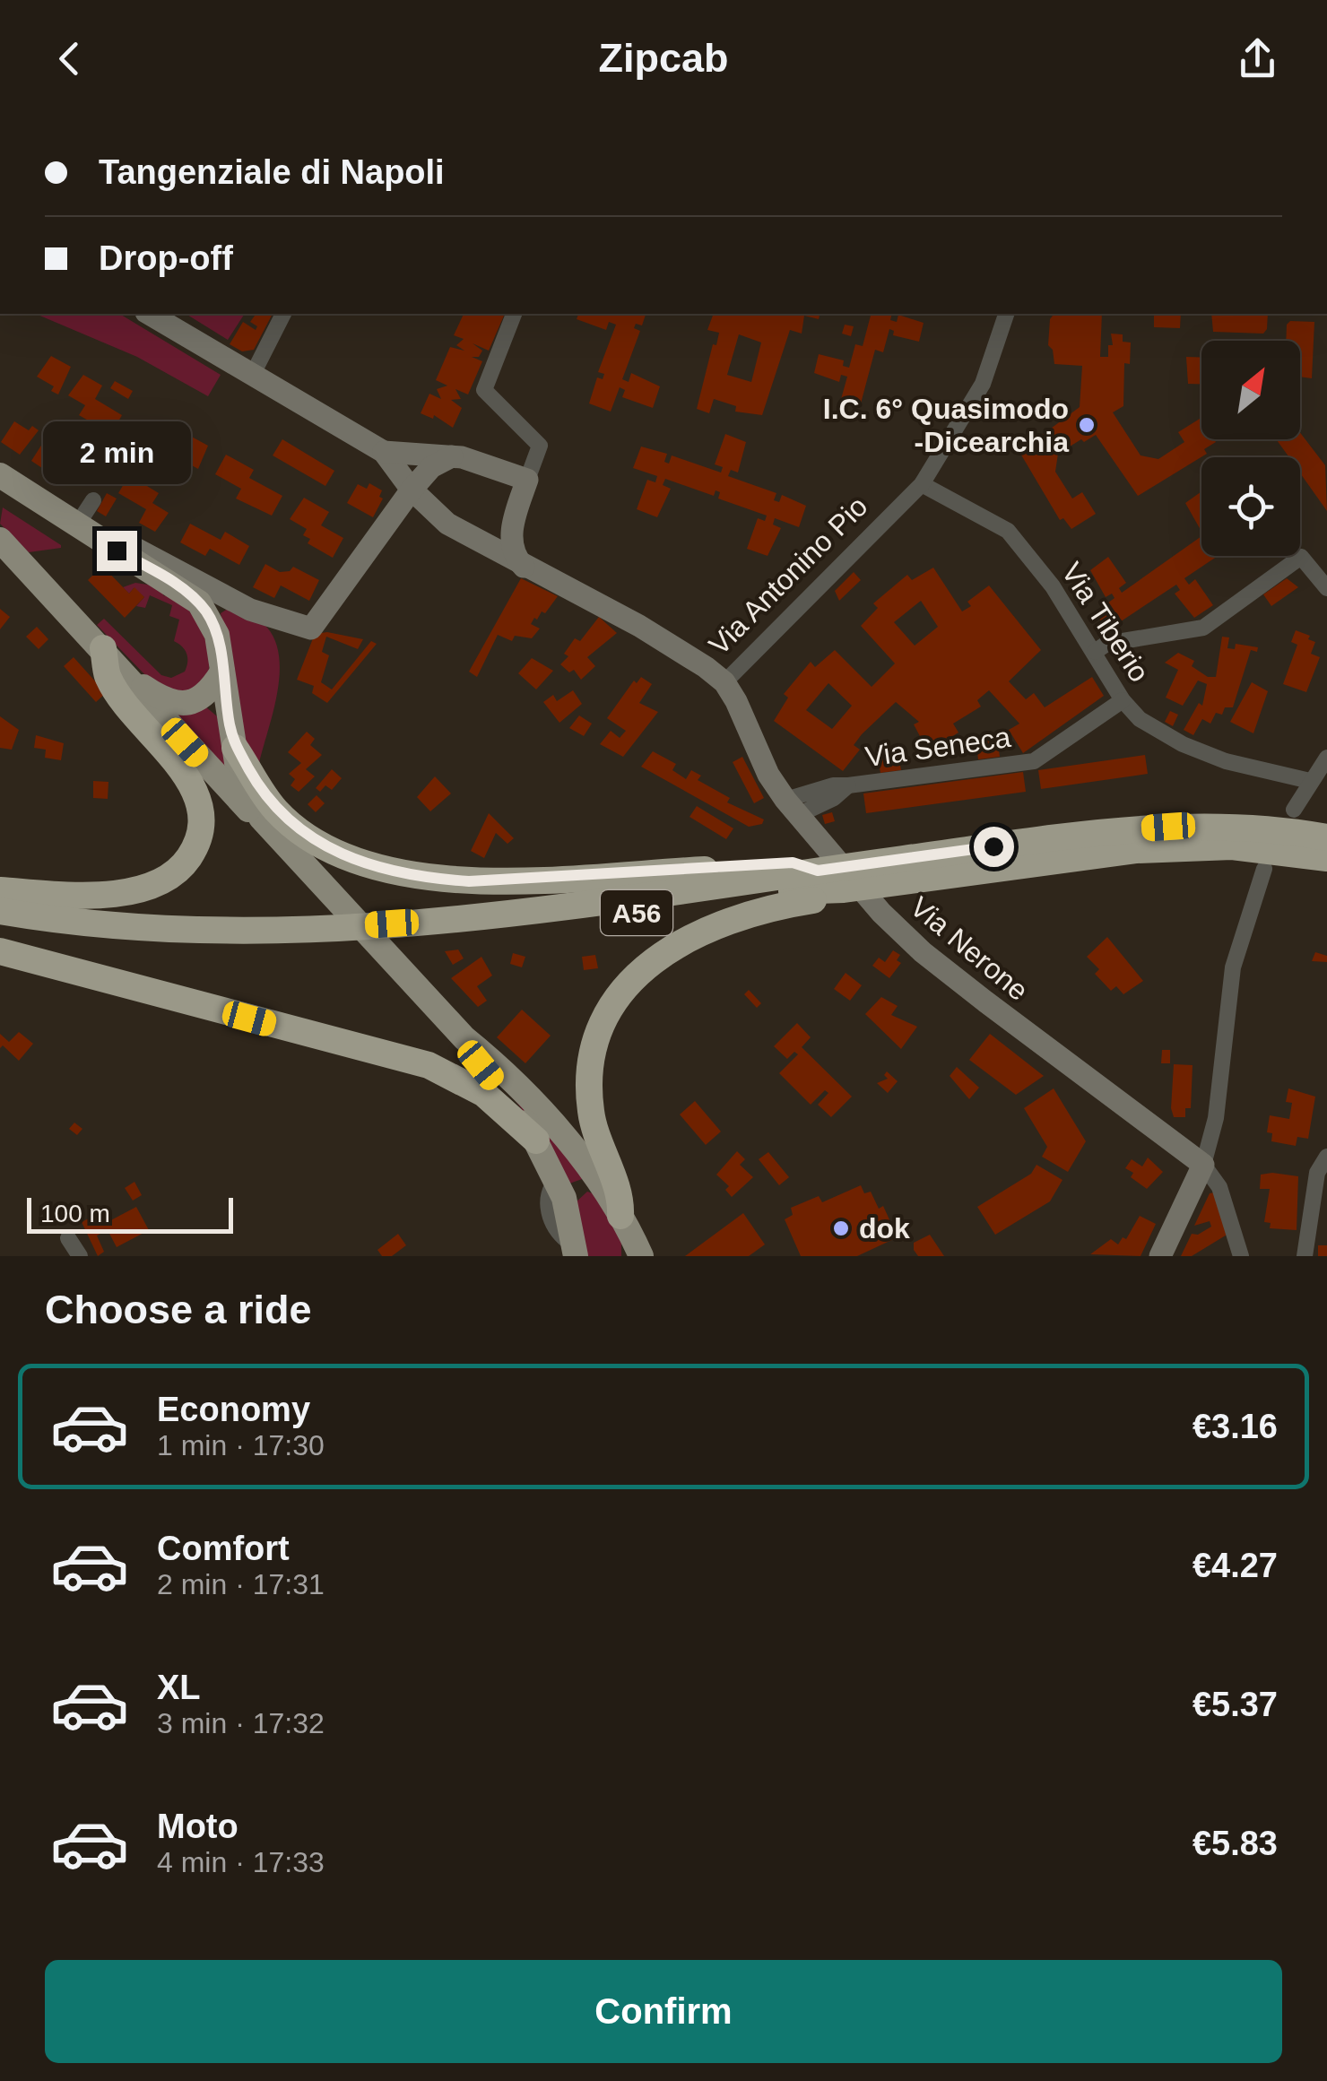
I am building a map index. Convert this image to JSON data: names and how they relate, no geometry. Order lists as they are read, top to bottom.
{
  "streets": {
    "highway": ["A56"],
    "street": [
      "Via Antonino Pio",
      "Via Tiberio",
      "Via Seneca",
      "Via Nerone"
    ]
  },
  "crossings": [
    ["Via Antonino Pio", "Via Tiberio"],
    ["Via Antonino Pio", "Via Nerone"],
    ["Via Tiberio", "Via Seneca"],
    ["Via Seneca", "Via Nerone"]
  ],
  "places": ["I.C. 6° Quasimodo -Dicearchia", "dok"],
  "scale_bar": "100 m",
  "north": "top right",
  "page": {
    "header": "Zipcab",
    "banner": ["Tangenziale di Napoli", "Drop-off"],
    "bubble": "2 min",
    "scale": "100 m",
    "heading": "Choose a ride",
    "list": [
      {
        "name": "Economy",
        "note": "1 min · 17:30",
        "value": "€3.16"
      },
      {
        "name": "Comfort",
        "note": "2 min · 17:31",
        "value": "€4.27"
      },
      {
        "name": "XL",
        "note": "3 min · 17:32",
        "value": "€5.37"
      },
      {
        "name": "Moto",
        "note": "4 min · 17:33",
        "value": "€5.83"
      }
    ],
    "buttons": "Confirm"
  }
}
